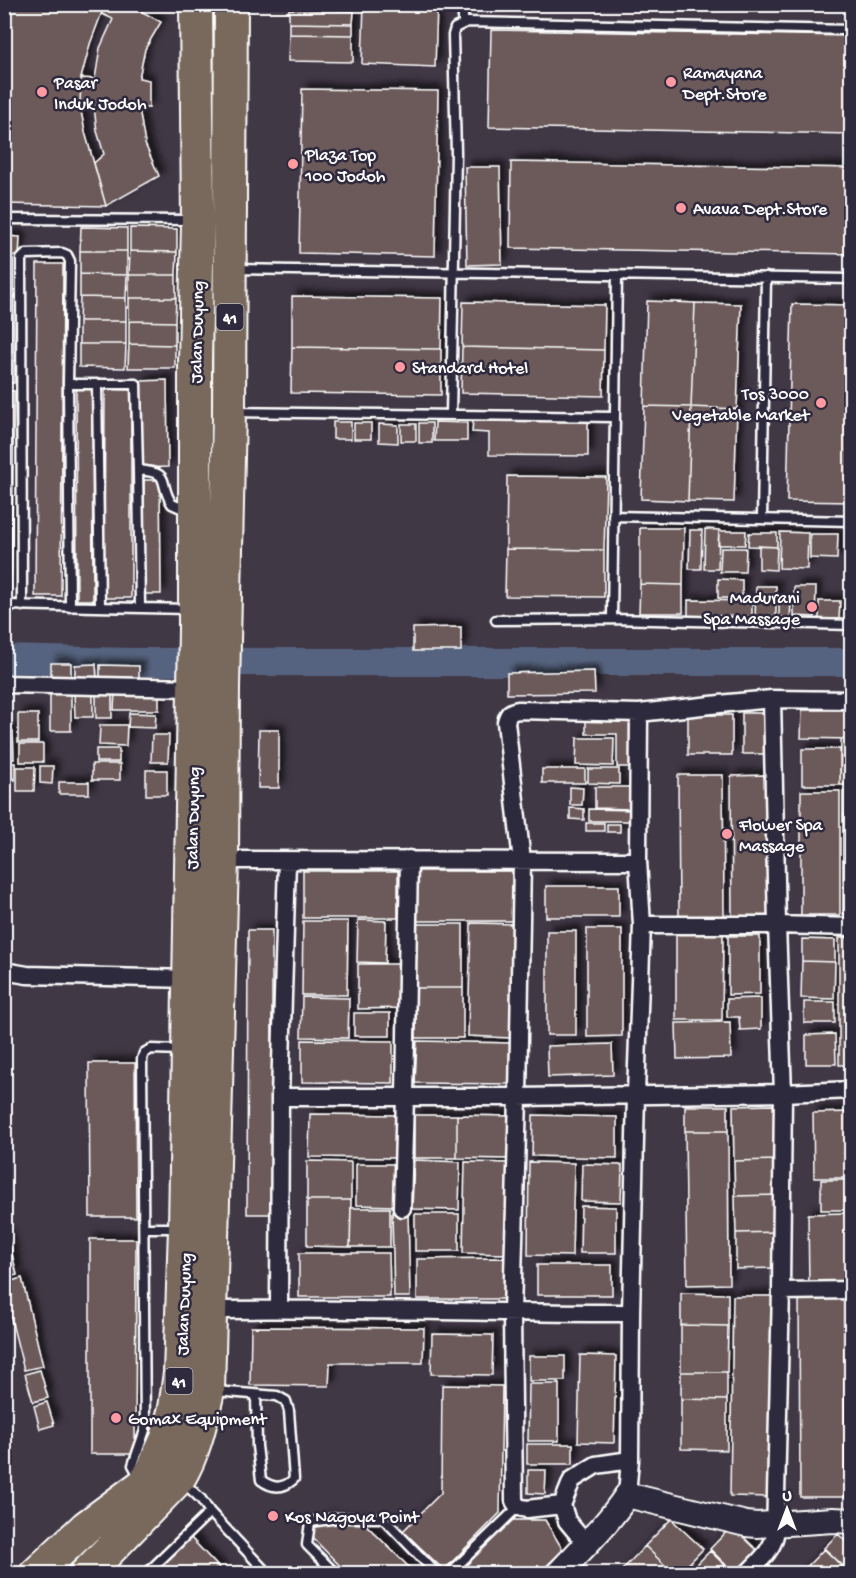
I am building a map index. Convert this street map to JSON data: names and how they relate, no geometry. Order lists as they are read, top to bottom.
{
  "streets": {
    "highway": ["41", "Jalan Duyung"]
  },
  "places": [
    "Ramayana Dept.Store",
    "Pasar Induk Jodoh",
    "Plaza Top 100 Jodoh",
    "Avava Dept.Store",
    "Standard Hotel",
    "Tos 3000 Vegetable Market",
    "Madurani Spa Massage",
    "Flower Spa Massage",
    "Gomax Equipment",
    "Kos Nagoya Point"
  ],
  "north": "top"
}
